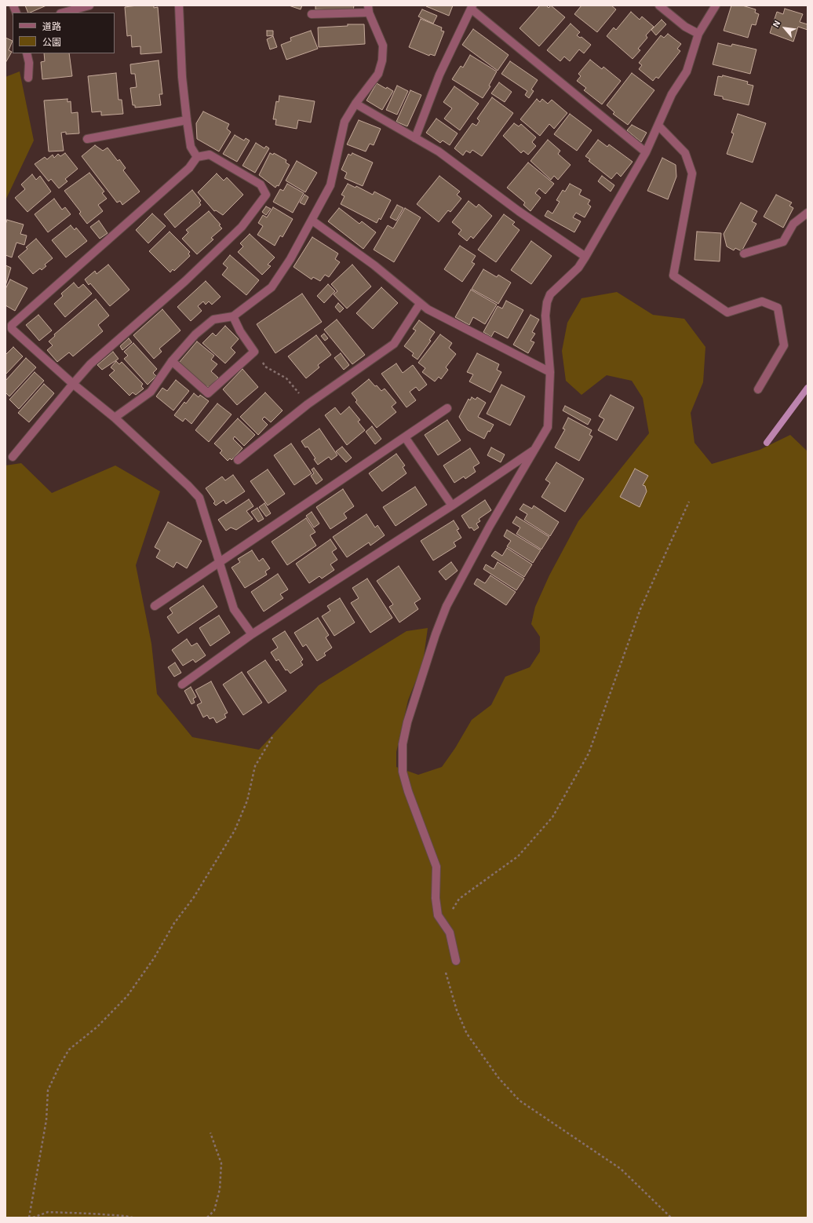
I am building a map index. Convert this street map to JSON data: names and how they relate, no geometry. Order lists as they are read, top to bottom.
{
  "legend": ["道路", "公園"],
  "north": "top left"
}
